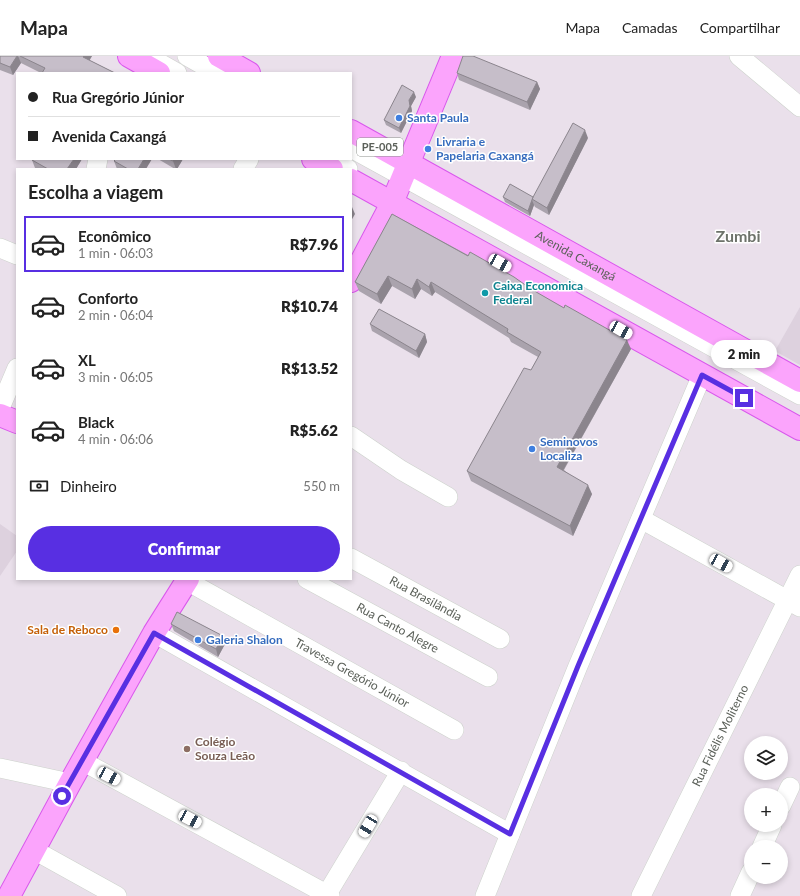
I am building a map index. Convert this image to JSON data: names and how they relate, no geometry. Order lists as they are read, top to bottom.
{
  "streets": {
    "main road": ["PE-005", "Avenida Caxangá"],
    "street": [
      "Rua Brasilândia",
      "Rua Canto Alegre",
      "Travessa Gregório Júnior",
      "Rua Fidélis Moliterno"
    ]
  },
  "districts": ["Zumbi"],
  "places": [
    "Santa Paula",
    "Livraria e Papelaria Caxangá",
    "Caixa Economica Federal",
    "Seminovos Localiza",
    "Sala de Reboco",
    "Galeria Shalon",
    "Colégio Souza Leão"
  ],
  "page": {
    "header": "Mapa",
    "nav": ["Mapa", "Camadas", "Compartilhar"],
    "banner": ["Rua Gregório Júnior", "Avenida Caxangá"],
    "heading": "Escolha a viagem",
    "list": [
      {
        "name": "Econômico",
        "note": "1 min · 06:03",
        "value": "R$7.96"
      },
      {
        "name": "Conforto",
        "note": "2 min · 06:04",
        "value": "R$10.74"
      },
      {
        "name": "XL",
        "note": "3 min · 06:05",
        "value": "R$13.52"
      },
      {
        "name": "Black",
        "note": "4 min · 06:06",
        "value": "R$5.62"
      }
    ],
    "bubble": "2 min",
    "pay": ["Dinheiro", "550 m"],
    "buttons": "Confirmar",
    "map_buttons": ["+", "−"]
  }
}
